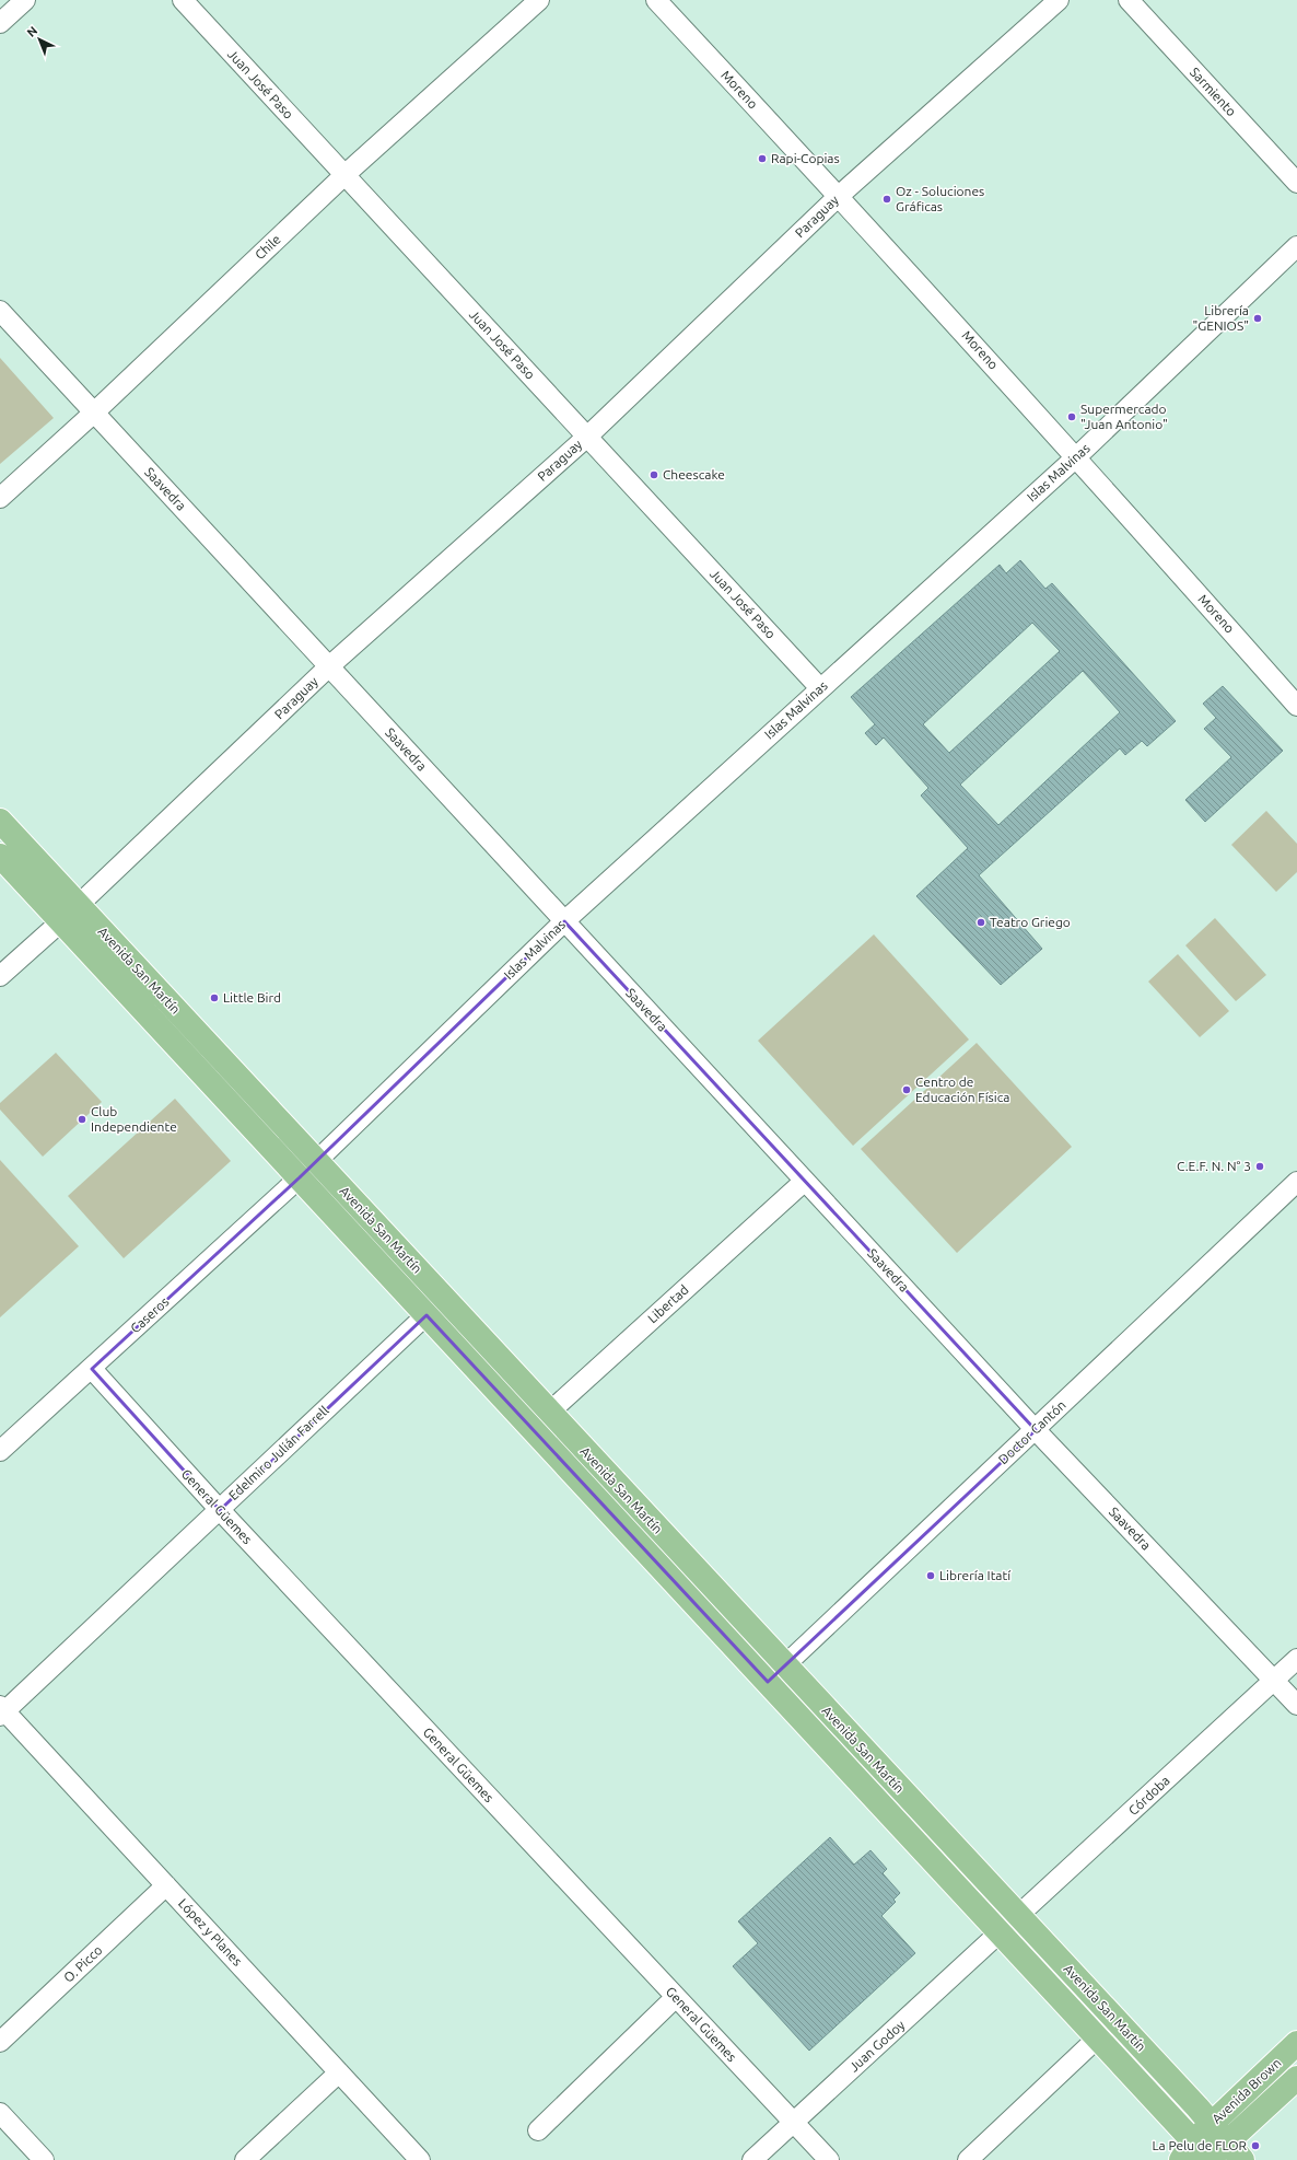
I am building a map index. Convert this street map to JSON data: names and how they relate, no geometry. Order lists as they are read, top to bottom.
{
  "streets": {
    "main road": ["Avenida San Martín", "Avenida Brown"],
    "street": [
      "Juan José Paso",
      "Moreno",
      "Sarmiento",
      "Paraguay",
      "Chile",
      "Islas Malvinas",
      "Saavedra",
      "Libertad",
      "Caseros",
      "Doctor Cantón",
      "Edelmiro Julián Farrell",
      "General Güemes",
      "Córdoba",
      "López y Planes",
      "O. Picco",
      "Juan Godoy"
    ]
  },
  "crossings": [
    ["Juan José Paso", "Paraguay"],
    ["Juan José Paso", "Chile"],
    ["Juan José Paso", "Islas Malvinas"],
    ["Moreno", "Paraguay"],
    ["Moreno", "Islas Malvinas"],
    ["Paraguay", "Saavedra"],
    ["Paraguay", "Avenida San Martín"],
    ["Chile", "Saavedra"],
    ["Islas Malvinas", "Saavedra"],
    ["Islas Malvinas", "Avenida San Martín"],
    ["Islas Malvinas", "Caseros"],
    ["Saavedra", "Libertad"],
    ["Saavedra", "Doctor Cantón"],
    ["Saavedra", "Córdoba"],
    ["Avenida San Martín", "Libertad"],
    ["Avenida San Martín", "Caseros"],
    ["Avenida San Martín", "Doctor Cantón"],
    ["Avenida San Martín", "Edelmiro Julián Farrell"],
    ["Avenida San Martín", "Córdoba"],
    ["Avenida San Martín", "Juan Godoy"],
    ["Avenida San Martín", "Avenida Brown"],
    ["Caseros", "General Güemes"],
    ["Edelmiro Julián Farrell", "General Güemes"],
    ["Edelmiro Julián Farrell", "López y Planes"],
    ["General Güemes", "Juan Godoy"],
    ["Córdoba", "Juan Godoy"],
    ["López y Planes", "O. Picco"]
  ],
  "places": [
    "Rapi-Copias",
    "Oz - Soluciones Gráficas",
    "Librería \"GENIOS\"",
    "Supermercado \"Juan Antonio\"",
    "Cheescake",
    "Teatro Griego",
    "Little Bird",
    "Centro de Educación Física",
    "Club Independiente",
    "C.E.F. N. N° 3",
    "Librería Itatí",
    "La Pelu de FLOR"
  ],
  "north": "top left"
}
